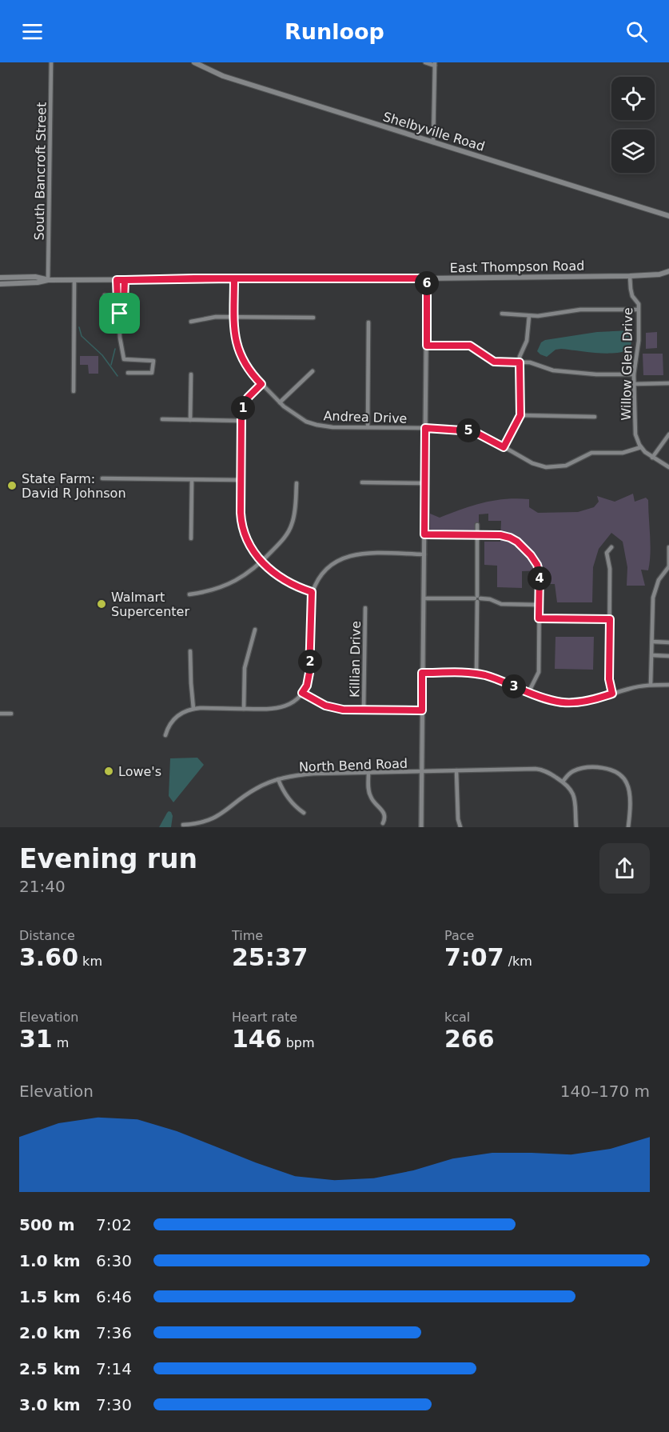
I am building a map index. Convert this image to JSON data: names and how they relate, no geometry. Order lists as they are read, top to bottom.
{
  "streets": {
    "main road": ["Shelbyville Road", "East Thompson Road"],
    "street": [
      "South Bancroft Street",
      "Willow Glen Drive",
      "Andrea Drive",
      "Killian Drive",
      "North Bend Road"
    ]
  },
  "crossings": [
    ["South Bancroft Street", "East Thompson Road"],
    ["East Thompson Road", "Willow Glen Drive"],
    ["East Thompson Road", "Andrea Drive"],
    ["Willow Glen Drive", "Andrea Drive"]
  ],
  "places": ["State Farm: David R Johnson", "Walmart Supercenter", "Lowe's"],
  "page": {
    "header": "Runloop",
    "pins": [
      "6",
      "1",
      "5",
      "4",
      "2",
      "3"
    ],
    "heading": ["Evening run", "21:40"],
    "stats": [
      ["Distance", "3.60 km"],
      ["Time", "25:37"],
      ["Pace", "7:07 /km"],
      ["Elevation", "31 m"],
      ["Heart rate", "146 bpm"],
      ["kcal", "266"]
    ],
    "chart": ["Elevation", "140–170 m"],
    "list": [
      {
        "name": "500 m",
        "note": "7:02"
      },
      {
        "name": "1.0 km",
        "note": "6:30"
      },
      {
        "name": "1.5 km",
        "note": "6:46"
      },
      {
        "name": "2.0 km",
        "note": "7:36"
      },
      {
        "name": "2.5 km",
        "note": "7:14"
      },
      {
        "name": "3.0 km",
        "note": "7:30"
      }
    ]
  }
}
